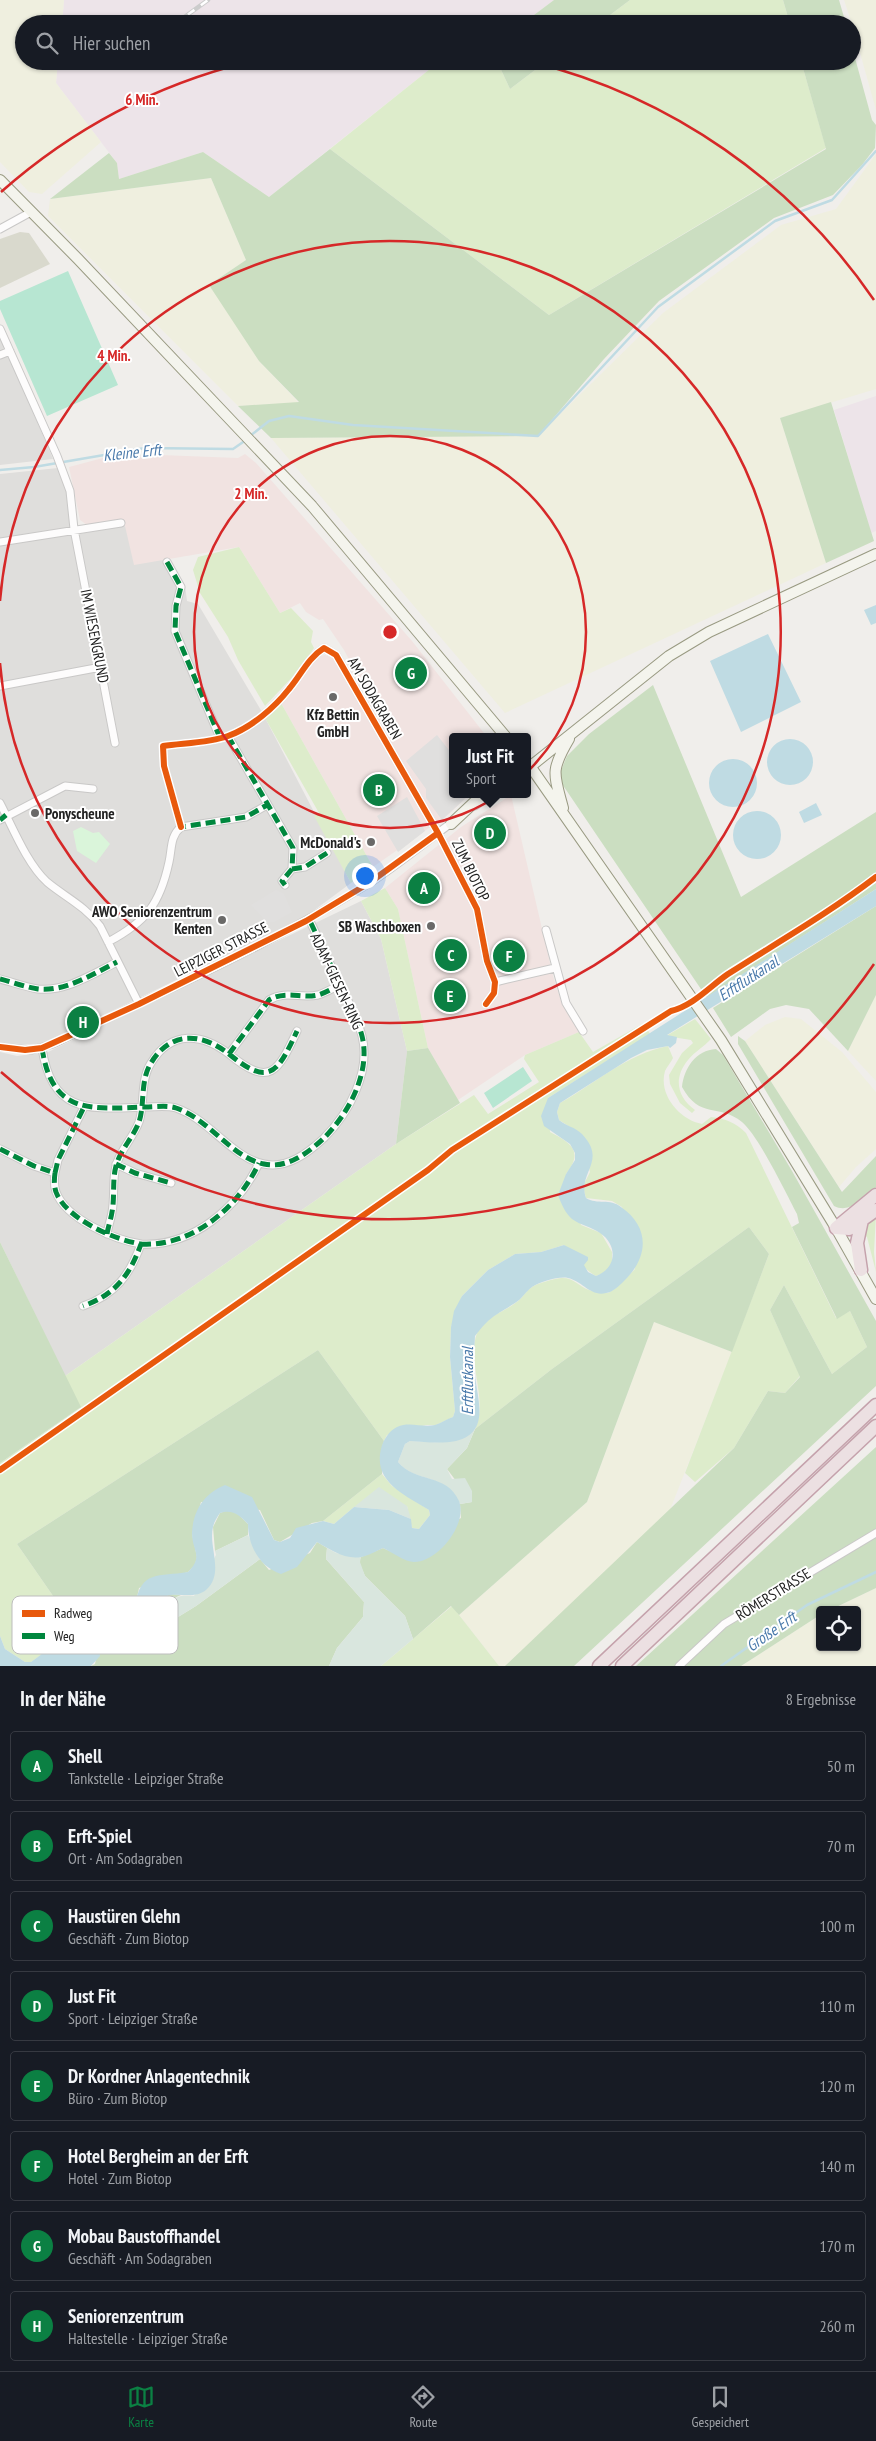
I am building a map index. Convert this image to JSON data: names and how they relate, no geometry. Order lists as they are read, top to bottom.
{
  "streets": {
    "street": [
      "IM WIESENGRUND",
      "AM SODAGRABEN",
      "ZUM BIOTOP",
      "LEIPZIGER STRASSE",
      "ADAM-GIESEN-RING",
      "RÖMERSTRASSE"
    ]
  },
  "crossings": [
    ["AM SODAGRABEN", "ZUM BIOTOP"],
    ["AM SODAGRABEN", "LEIPZIGER STRASSE"],
    ["ZUM BIOTOP", "LEIPZIGER STRASSE"],
    ["LEIPZIGER STRASSE", "ADAM-GIESEN-RING"]
  ],
  "water": ["Kleine Erft", "Erftflutkanal", "Große Erft"],
  "places": [
    "Kfz Bettin GmbH",
    "Ponyscheune",
    "McDonald's",
    "AWO Seniorenzentrum Kenten",
    "SB Waschboxen"
  ],
  "legend": ["Radweg", "Weg"],
  "page": {
    "search": "Hier suchen",
    "pins": [
      "G",
      "B",
      "D",
      "A",
      "C",
      "F",
      "E",
      "H"
    ],
    "popup": ["Just Fit", "Sport"],
    "heading": ["In der Nähe", "8 Ergebnisse"],
    "list": [
      {
        "mark": "A",
        "name": "Shell",
        "note": "Tankstelle · Leipziger Straße",
        "value": "50 m"
      },
      {
        "mark": "B",
        "name": "Erft-Spiel",
        "note": "Ort · Am Sodagraben",
        "value": "70 m"
      },
      {
        "mark": "C",
        "name": "Haustüren Glehn",
        "note": "Geschäft · Zum Biotop",
        "value": "100 m"
      },
      {
        "mark": "D",
        "name": "Just Fit",
        "note": "Sport · Leipziger Straße",
        "value": "110 m"
      },
      {
        "mark": "E",
        "name": "Dr Kordner Anlagentechnik",
        "note": "Büro · Zum Biotop",
        "value": "120 m"
      },
      {
        "mark": "F",
        "name": "Hotel Bergheim an der Erft",
        "note": "Hotel · Zum Biotop",
        "value": "140 m"
      },
      {
        "mark": "G",
        "name": "Mobau Baustoffhandel",
        "note": "Geschäft · Am Sodagraben",
        "value": "170 m"
      },
      {
        "mark": "H",
        "name": "Seniorenzentrum",
        "note": "Haltestelle · Leipziger Straße",
        "value": "260 m"
      }
    ],
    "nav": ["Karte", "Route", "Gespeichert"]
  },
  "rings": ["6 Min.", "4 Min.", "2 Min."]
}
